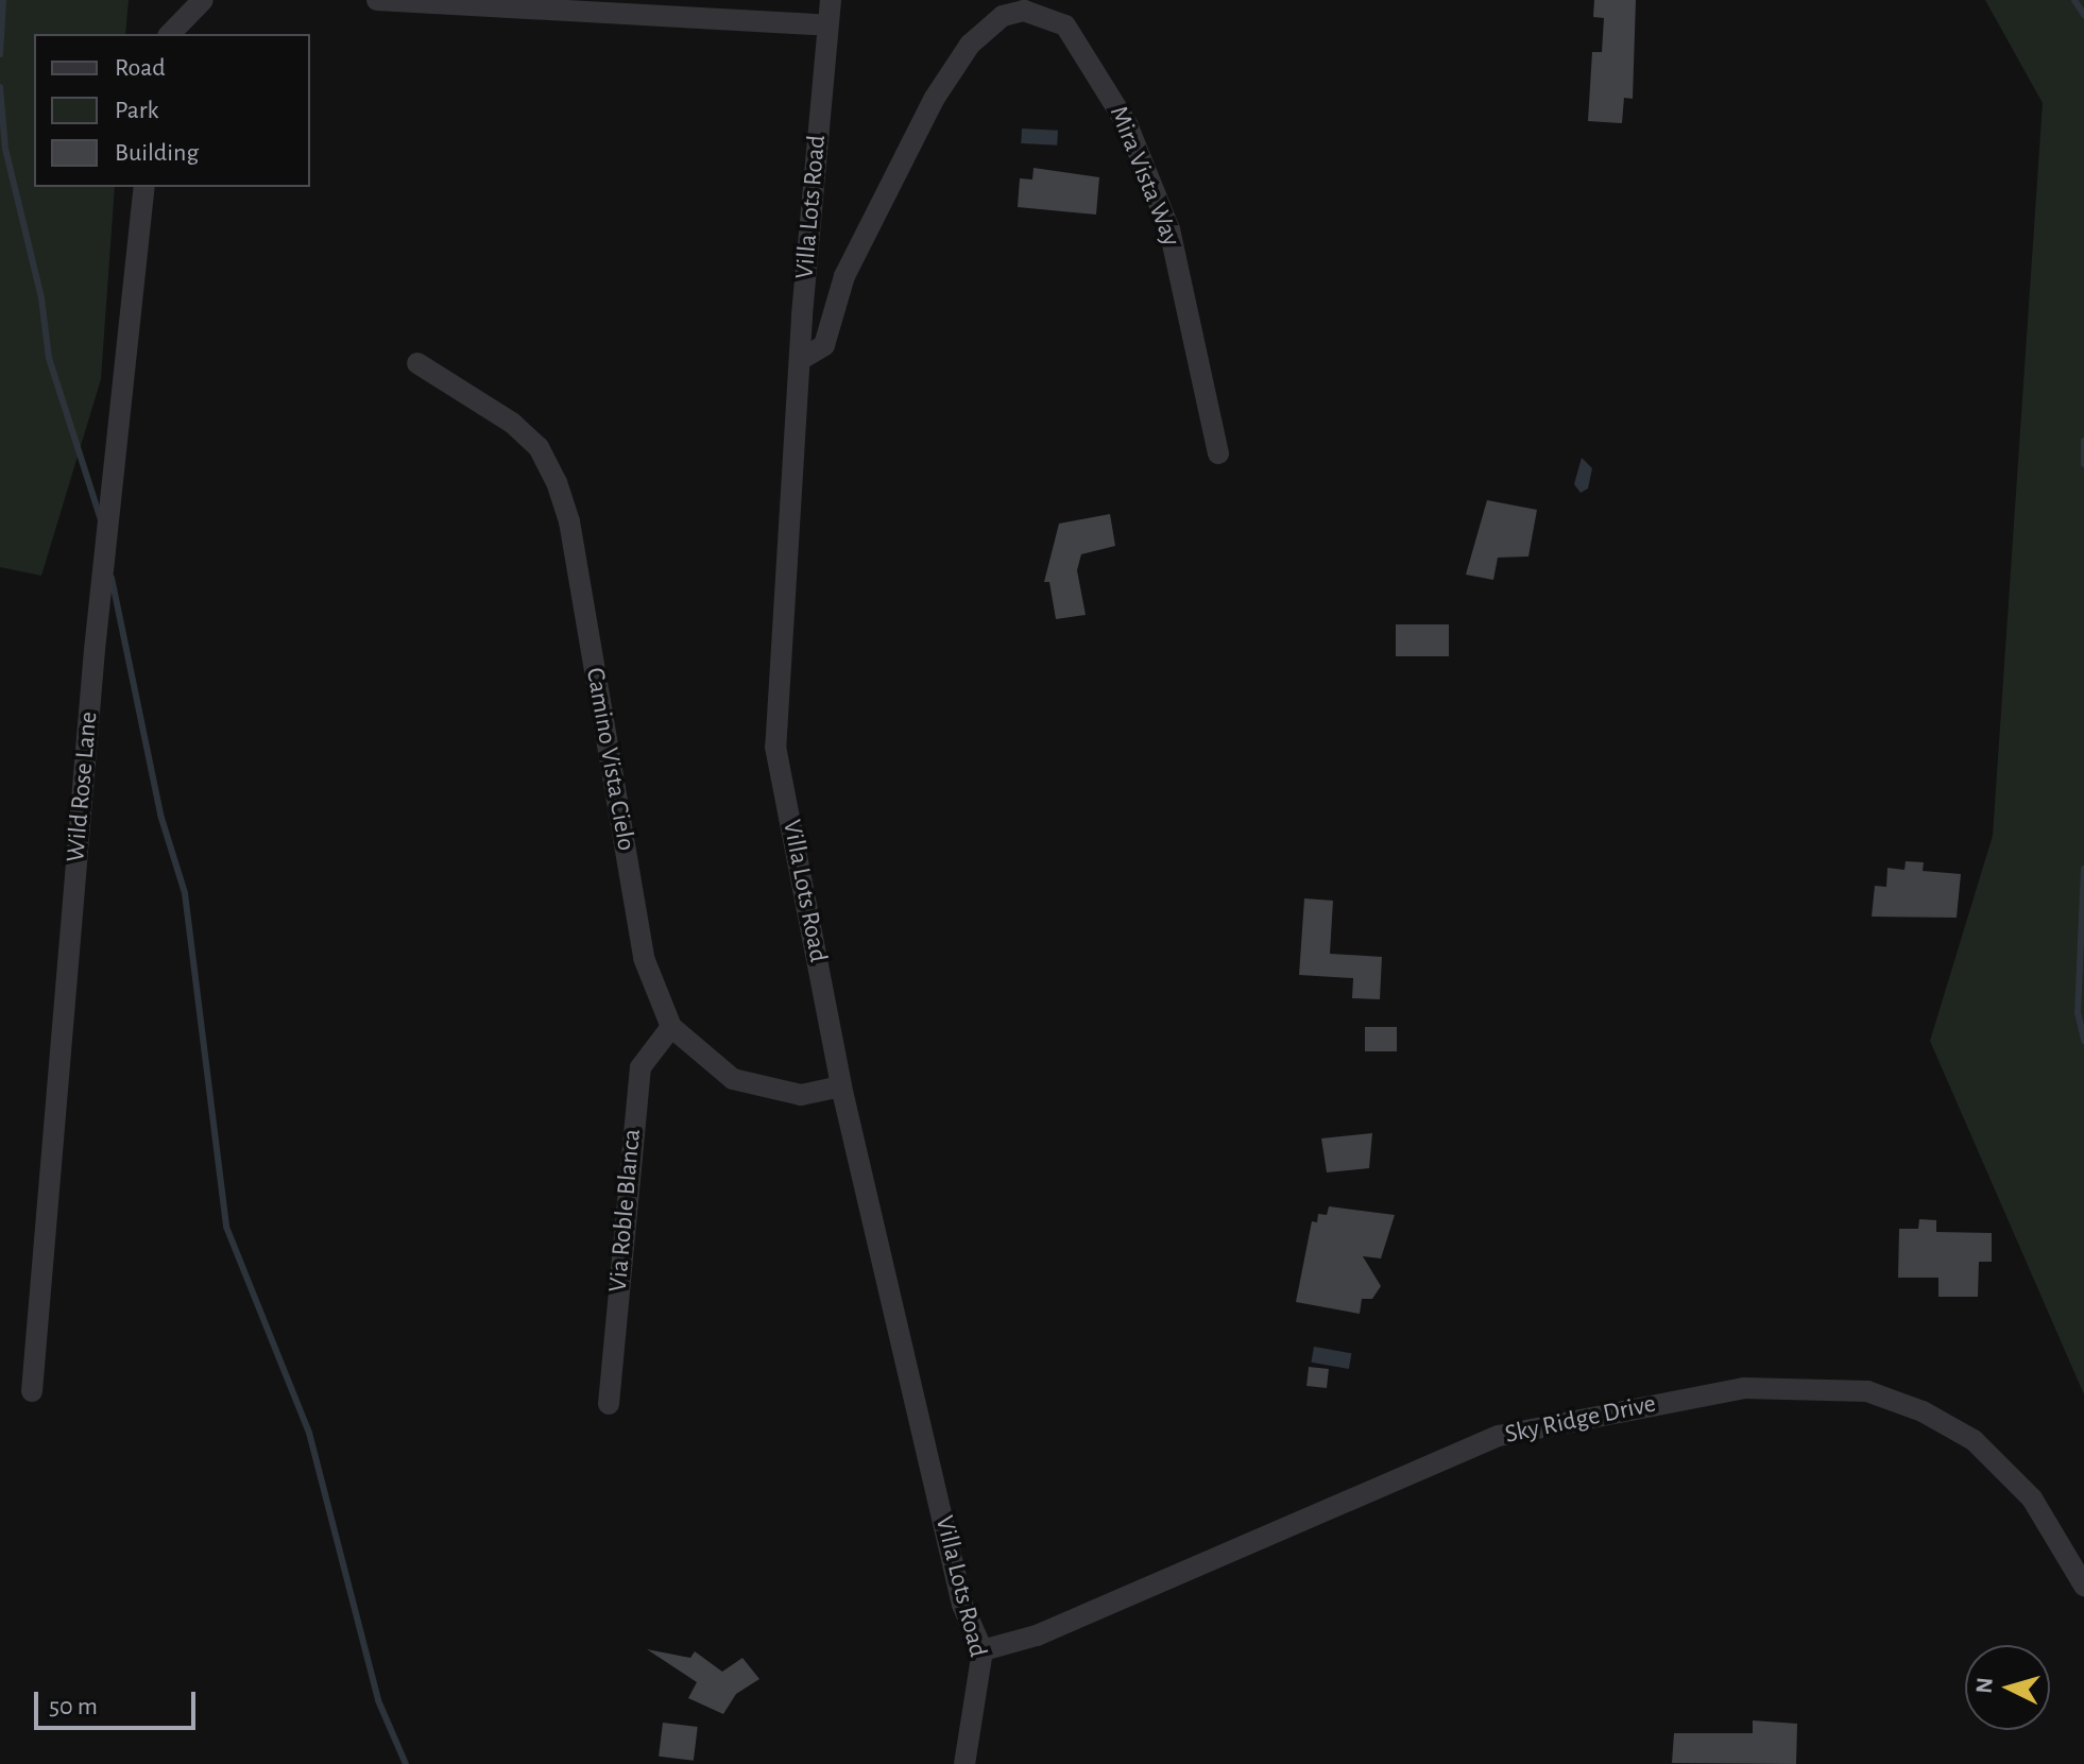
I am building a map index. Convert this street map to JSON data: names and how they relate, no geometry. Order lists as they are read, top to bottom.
{
  "streets": {
    "street": [
      "Mira Vista Way",
      "Villa Lots Road",
      "Camino Vista Cielo",
      "Wild Rose Lane",
      "Via Roble Blanca",
      "Sky Ridge Drive"
    ]
  },
  "crossings": [
    ["Mira Vista Way", "Villa Lots Road"],
    ["Villa Lots Road", "Camino Vista Cielo"],
    ["Villa Lots Road", "Sky Ridge Drive"],
    ["Camino Vista Cielo", "Via Roble Blanca"]
  ],
  "legend": ["Road", "Park", "Building"],
  "scale_bar": "50 m",
  "north": "left"
}
